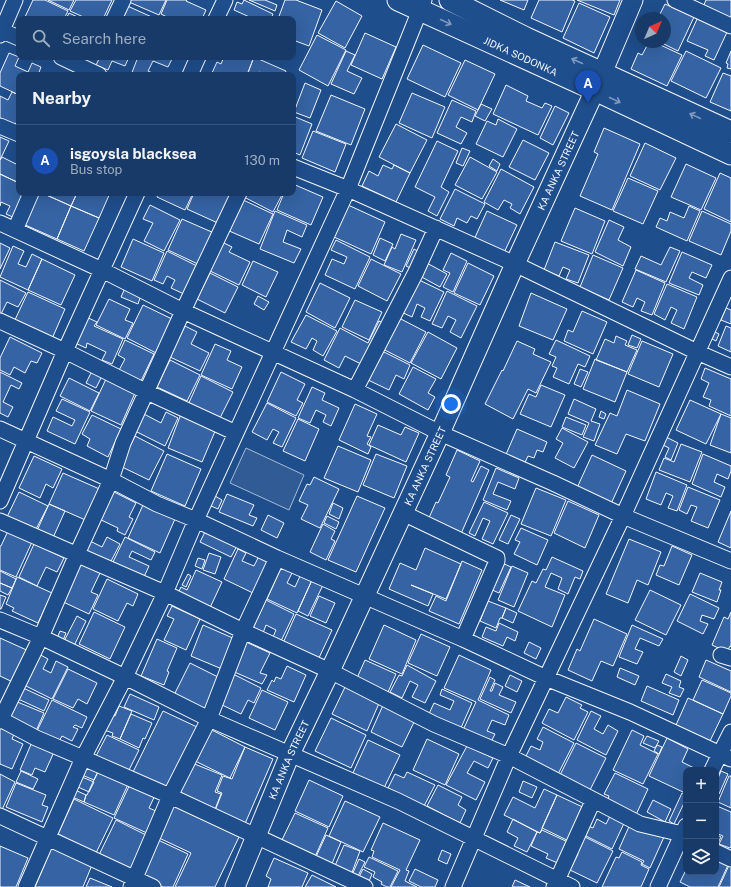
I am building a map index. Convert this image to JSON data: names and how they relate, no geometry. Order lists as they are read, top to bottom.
{
  "streets": {
    "main road": ["JIDKA SODONKA"],
    "street": ["KA ANKA STREET"]
  },
  "crossings": [
    ["JIDKA SODONKA", "KA ANKA STREET"]
  ],
  "north": "top right",
  "page": {
    "search": "Search here",
    "pins": "A",
    "heading": "Nearby",
    "list": [
      {
        "mark": "A",
        "name": "isgoysla blacksea",
        "note": "Bus stop",
        "value": "130 m"
      }
    ],
    "map_buttons": ["+", "−"]
  }
}
